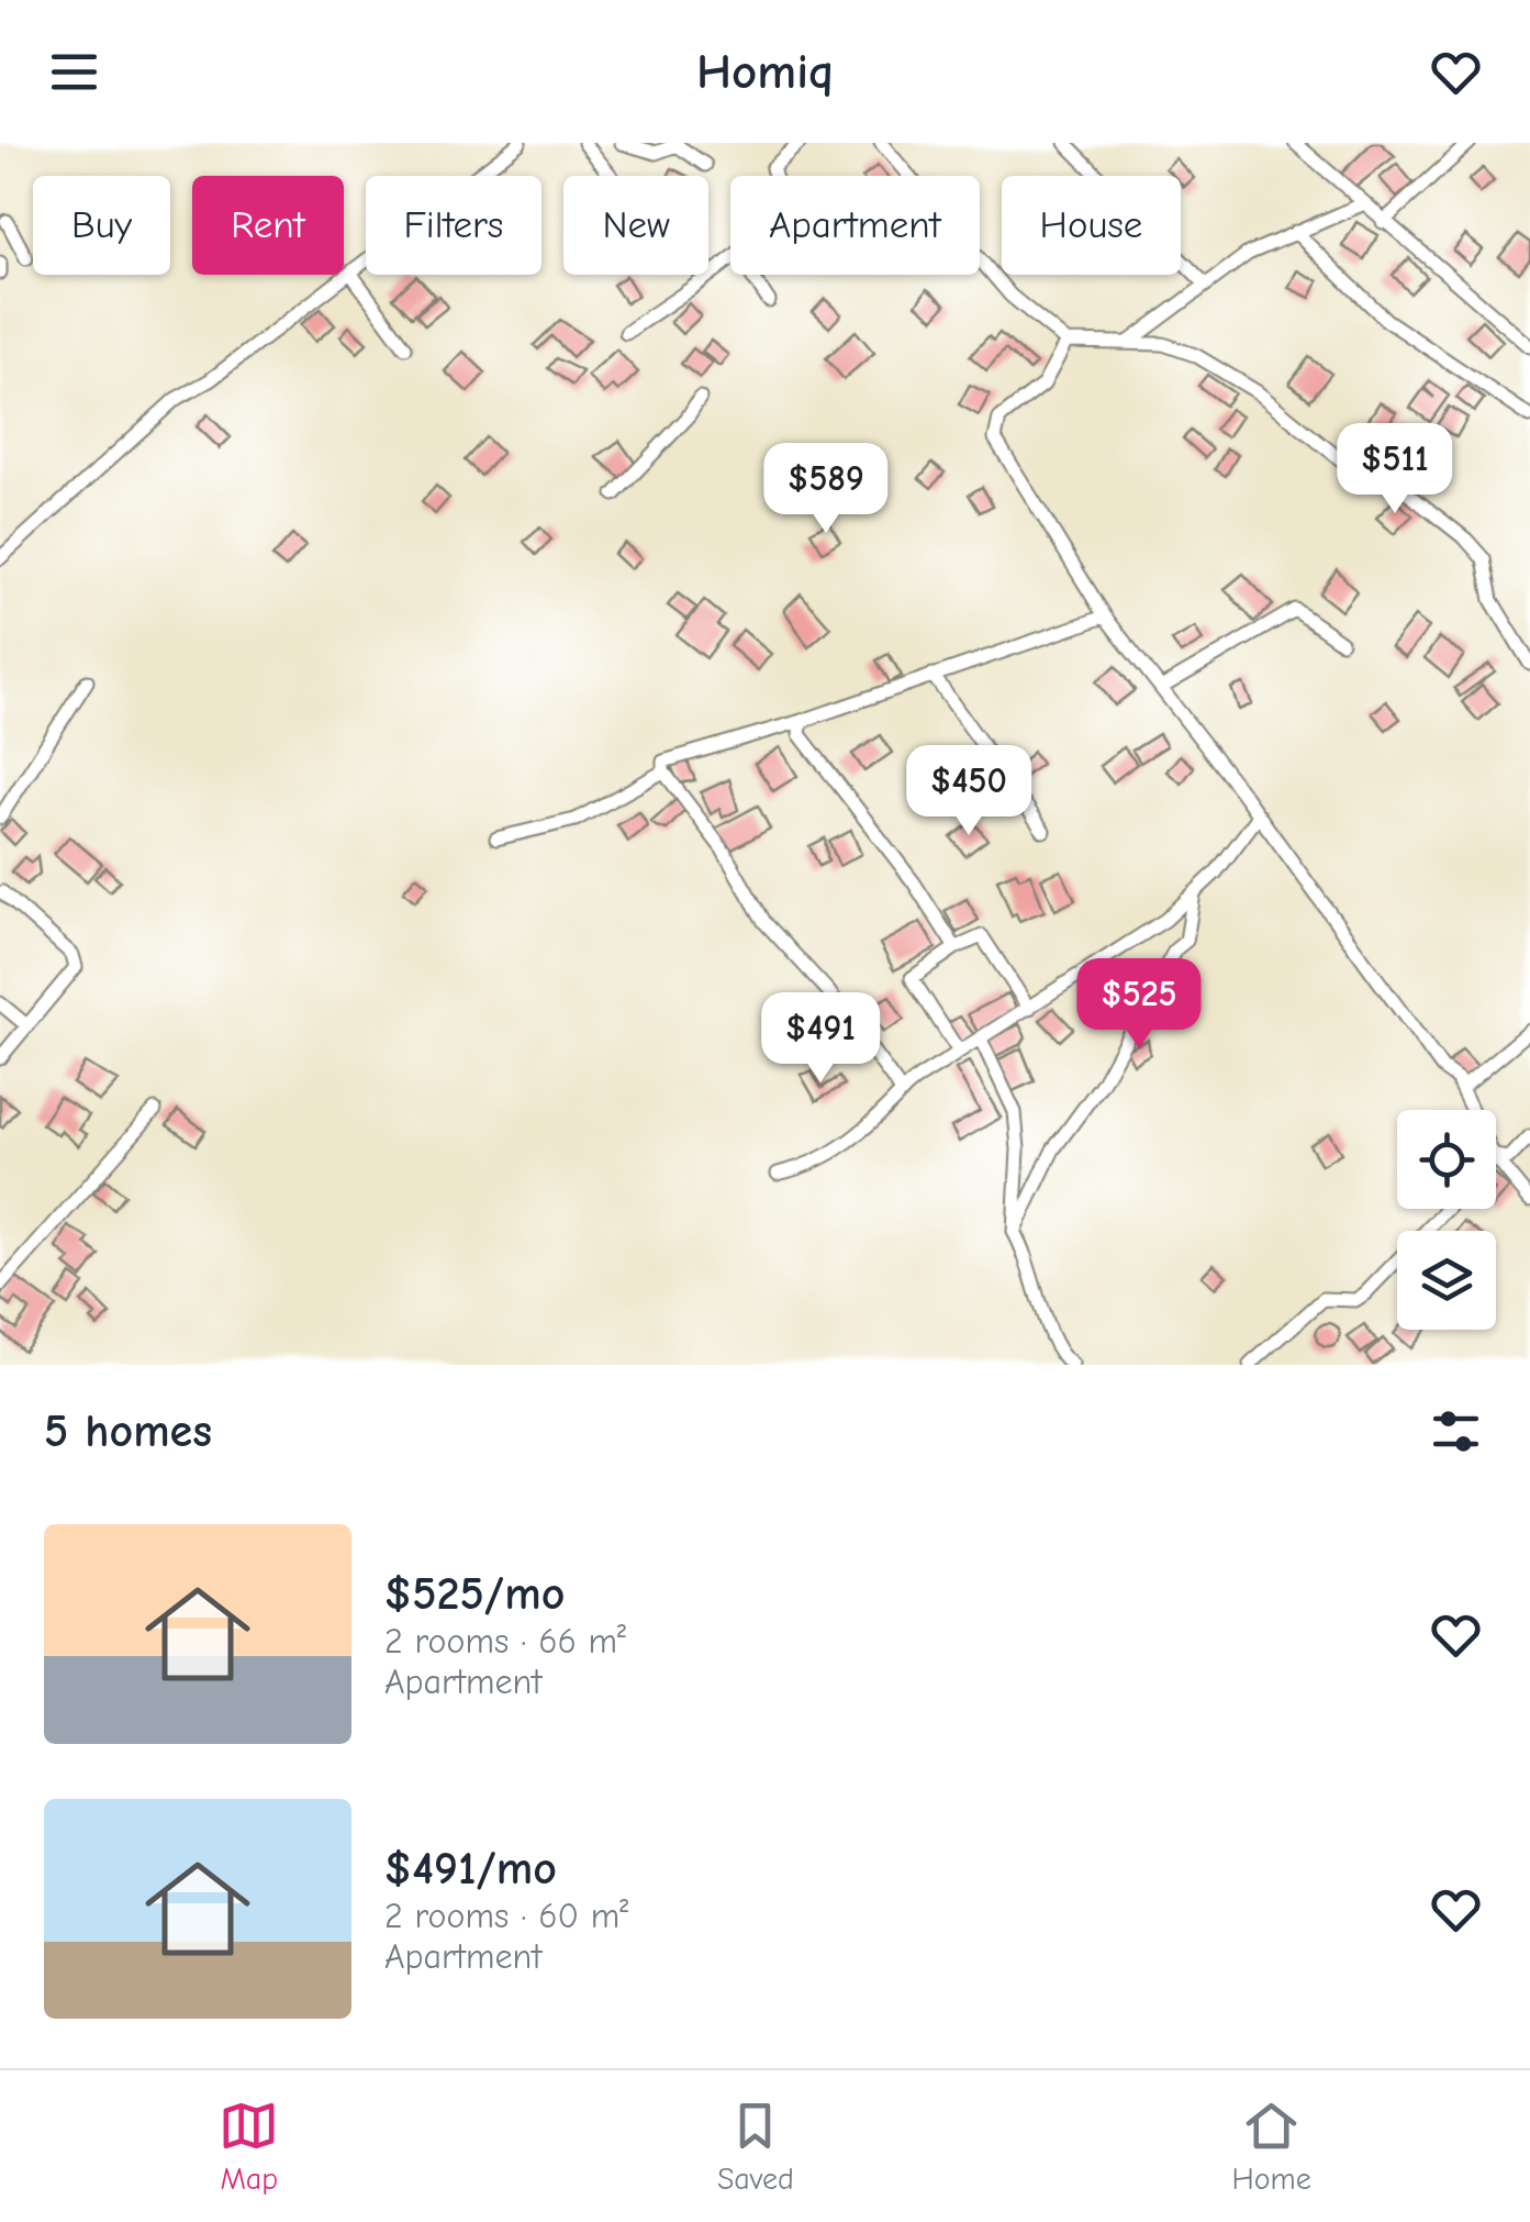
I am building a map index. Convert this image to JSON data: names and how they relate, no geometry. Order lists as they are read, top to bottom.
{
  "page": {
    "header": "Homiq",
    "chip": [
      "Buy",
      "Rent",
      "Filters",
      "New",
      "Apartment",
      "House"
    ],
    "price": [
      "$511",
      "$589",
      "$450",
      "$525",
      "$491"
    ],
    "heading": "5 homes",
    "list": [
      {
        "name": "$525/mo",
        "note": "2 rooms · 66 m² · Apartment"
      },
      {
        "name": "$491/mo",
        "note": "2 rooms · 60 m² · Apartment"
      }
    ],
    "tabs": ["Map", "Saved", "Home"]
  }
}
